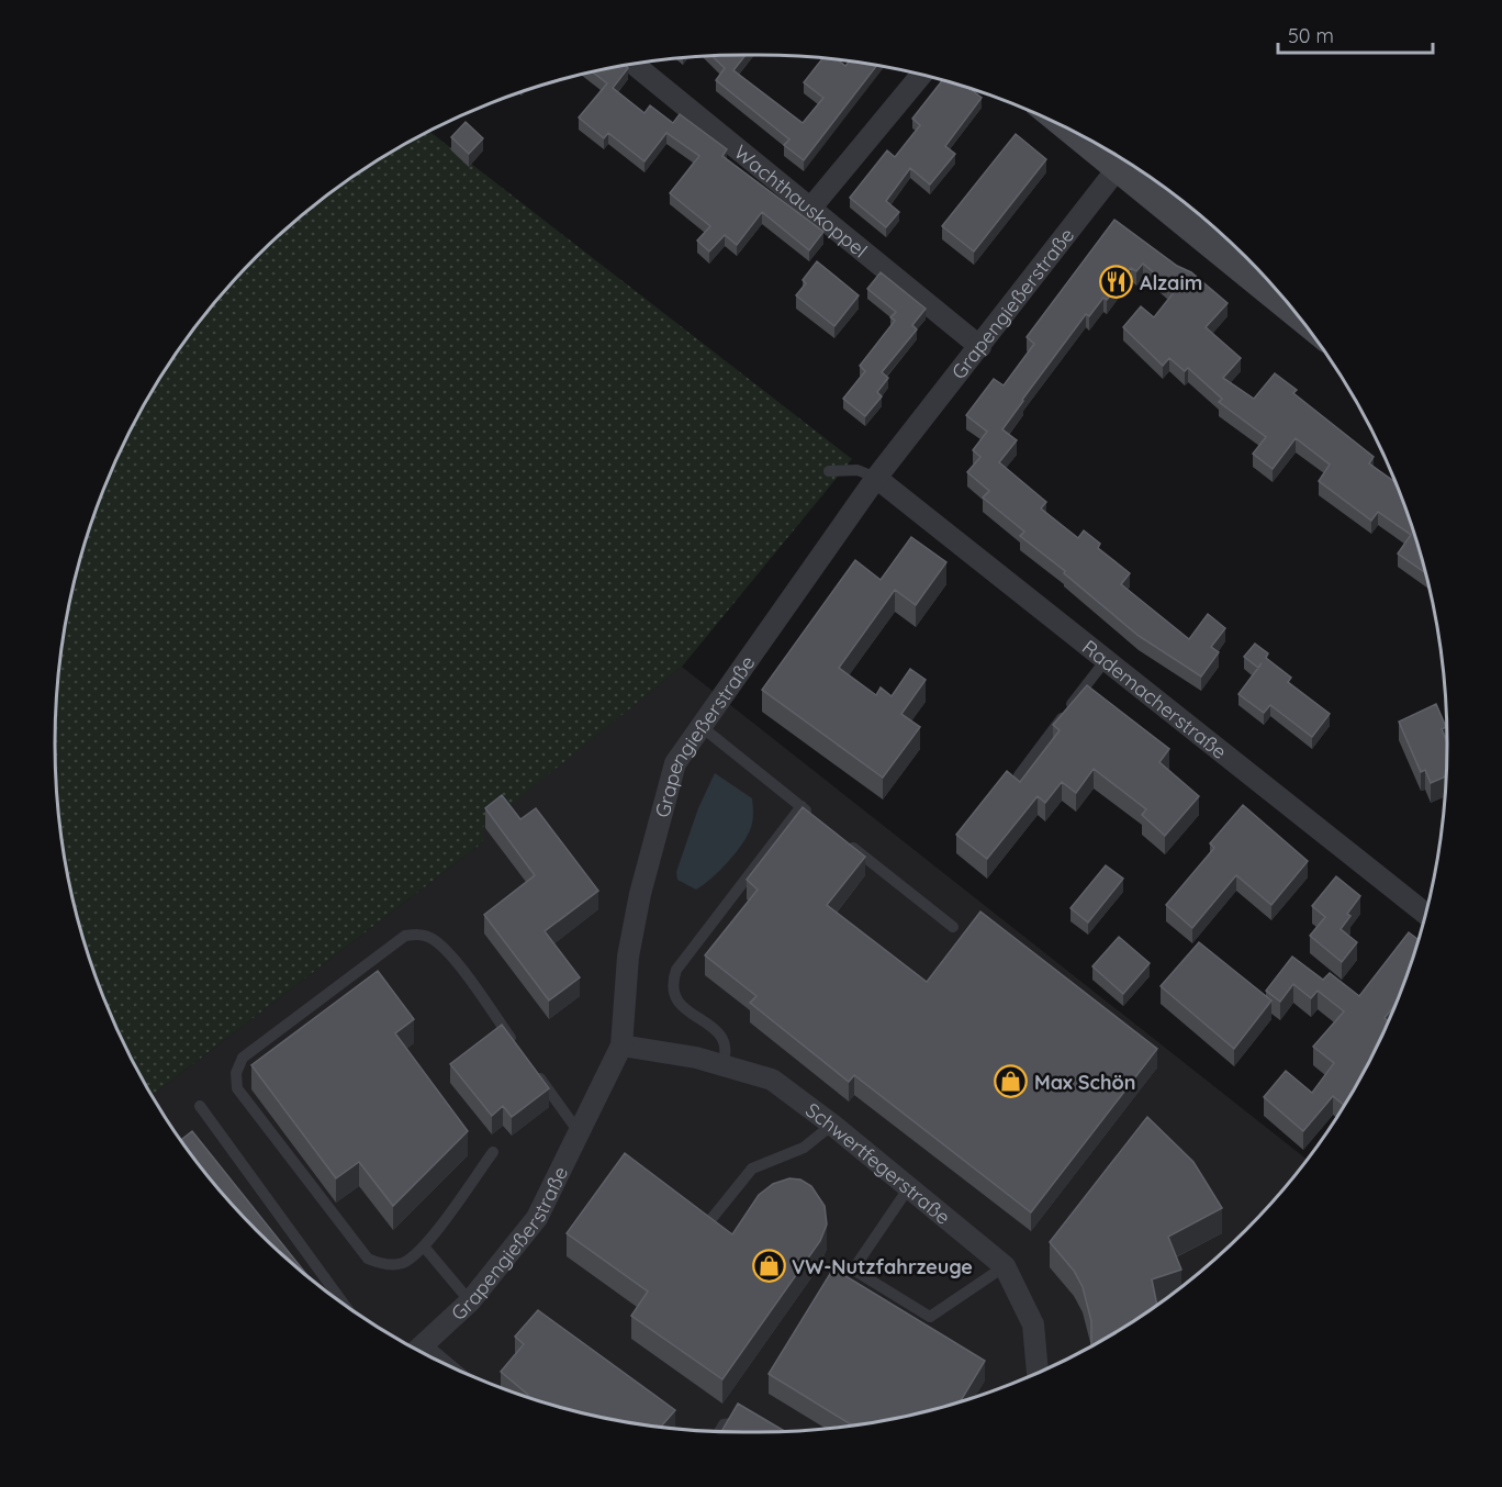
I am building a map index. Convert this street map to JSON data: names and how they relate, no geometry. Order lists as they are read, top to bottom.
{
  "streets": {
    "street": [
      "Wachthauskoppel",
      "Grapengießerstraße",
      "Rademacherstraße",
      "Schwertfegerstraße"
    ]
  },
  "crossings": [
    ["Wachthauskoppel", "Grapengießerstraße"],
    ["Grapengießerstraße", "Rademacherstraße"],
    ["Grapengießerstraße", "Schwertfegerstraße"]
  ],
  "places": {
    "restaurant": ["Alzaim"],
    "shop": ["Max Schön", "VW-Nutzfahrzeuge"]
  },
  "scale_bar": "50 m"
}
